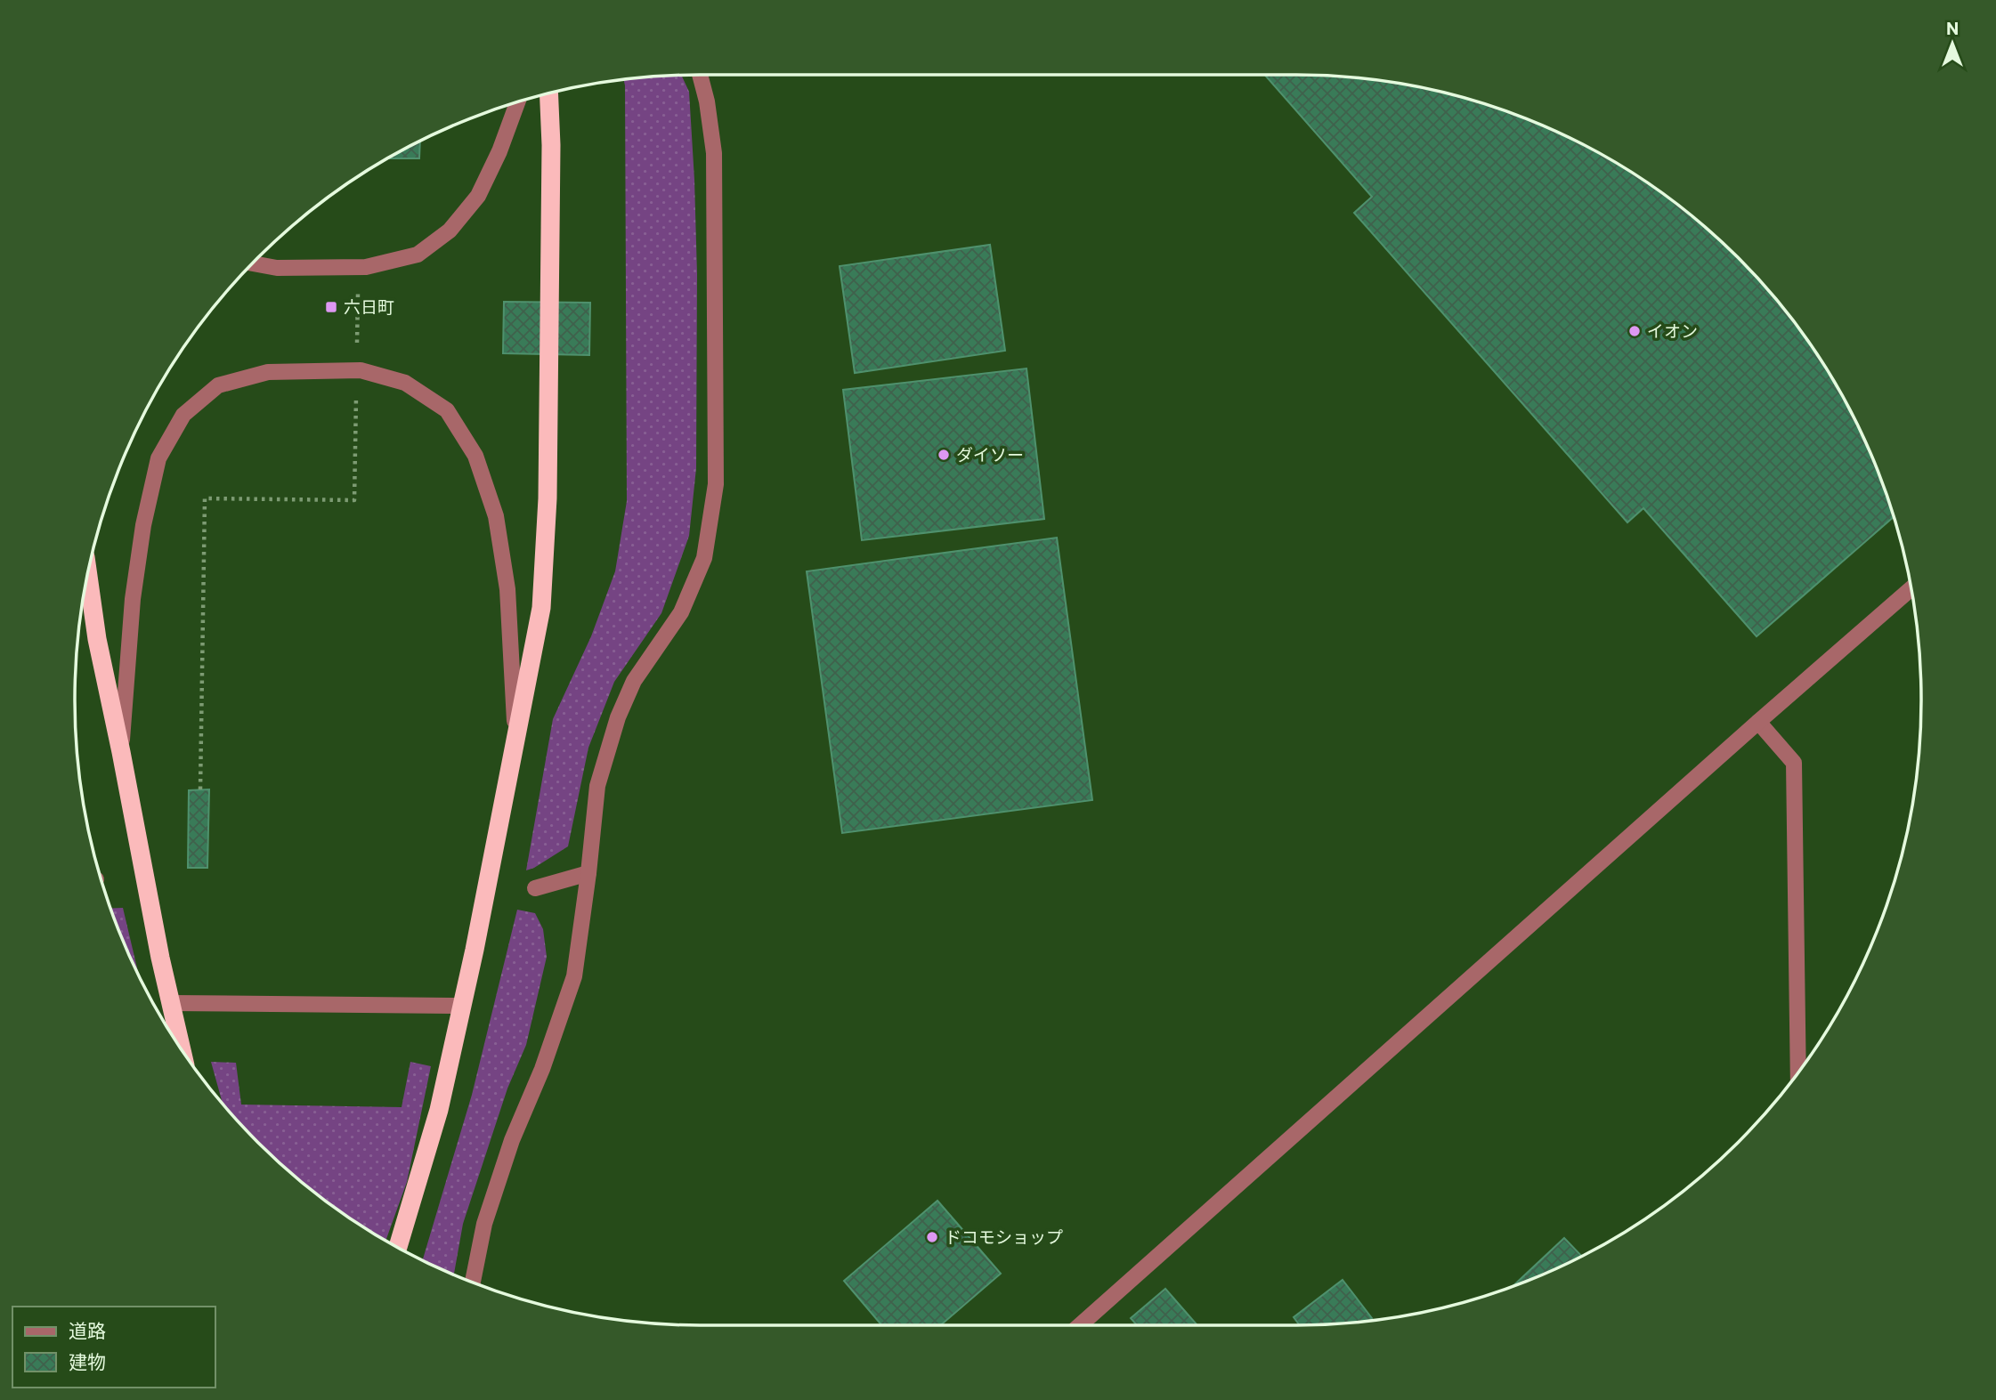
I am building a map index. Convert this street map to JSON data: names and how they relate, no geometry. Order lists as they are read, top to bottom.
{
  "places": {
    "transit": ["六日町"],
    "other": ["イオン", "ダイソー", "ドコモショップ"]
  },
  "legend": ["道路", "建物"],
  "north": "top"
}
